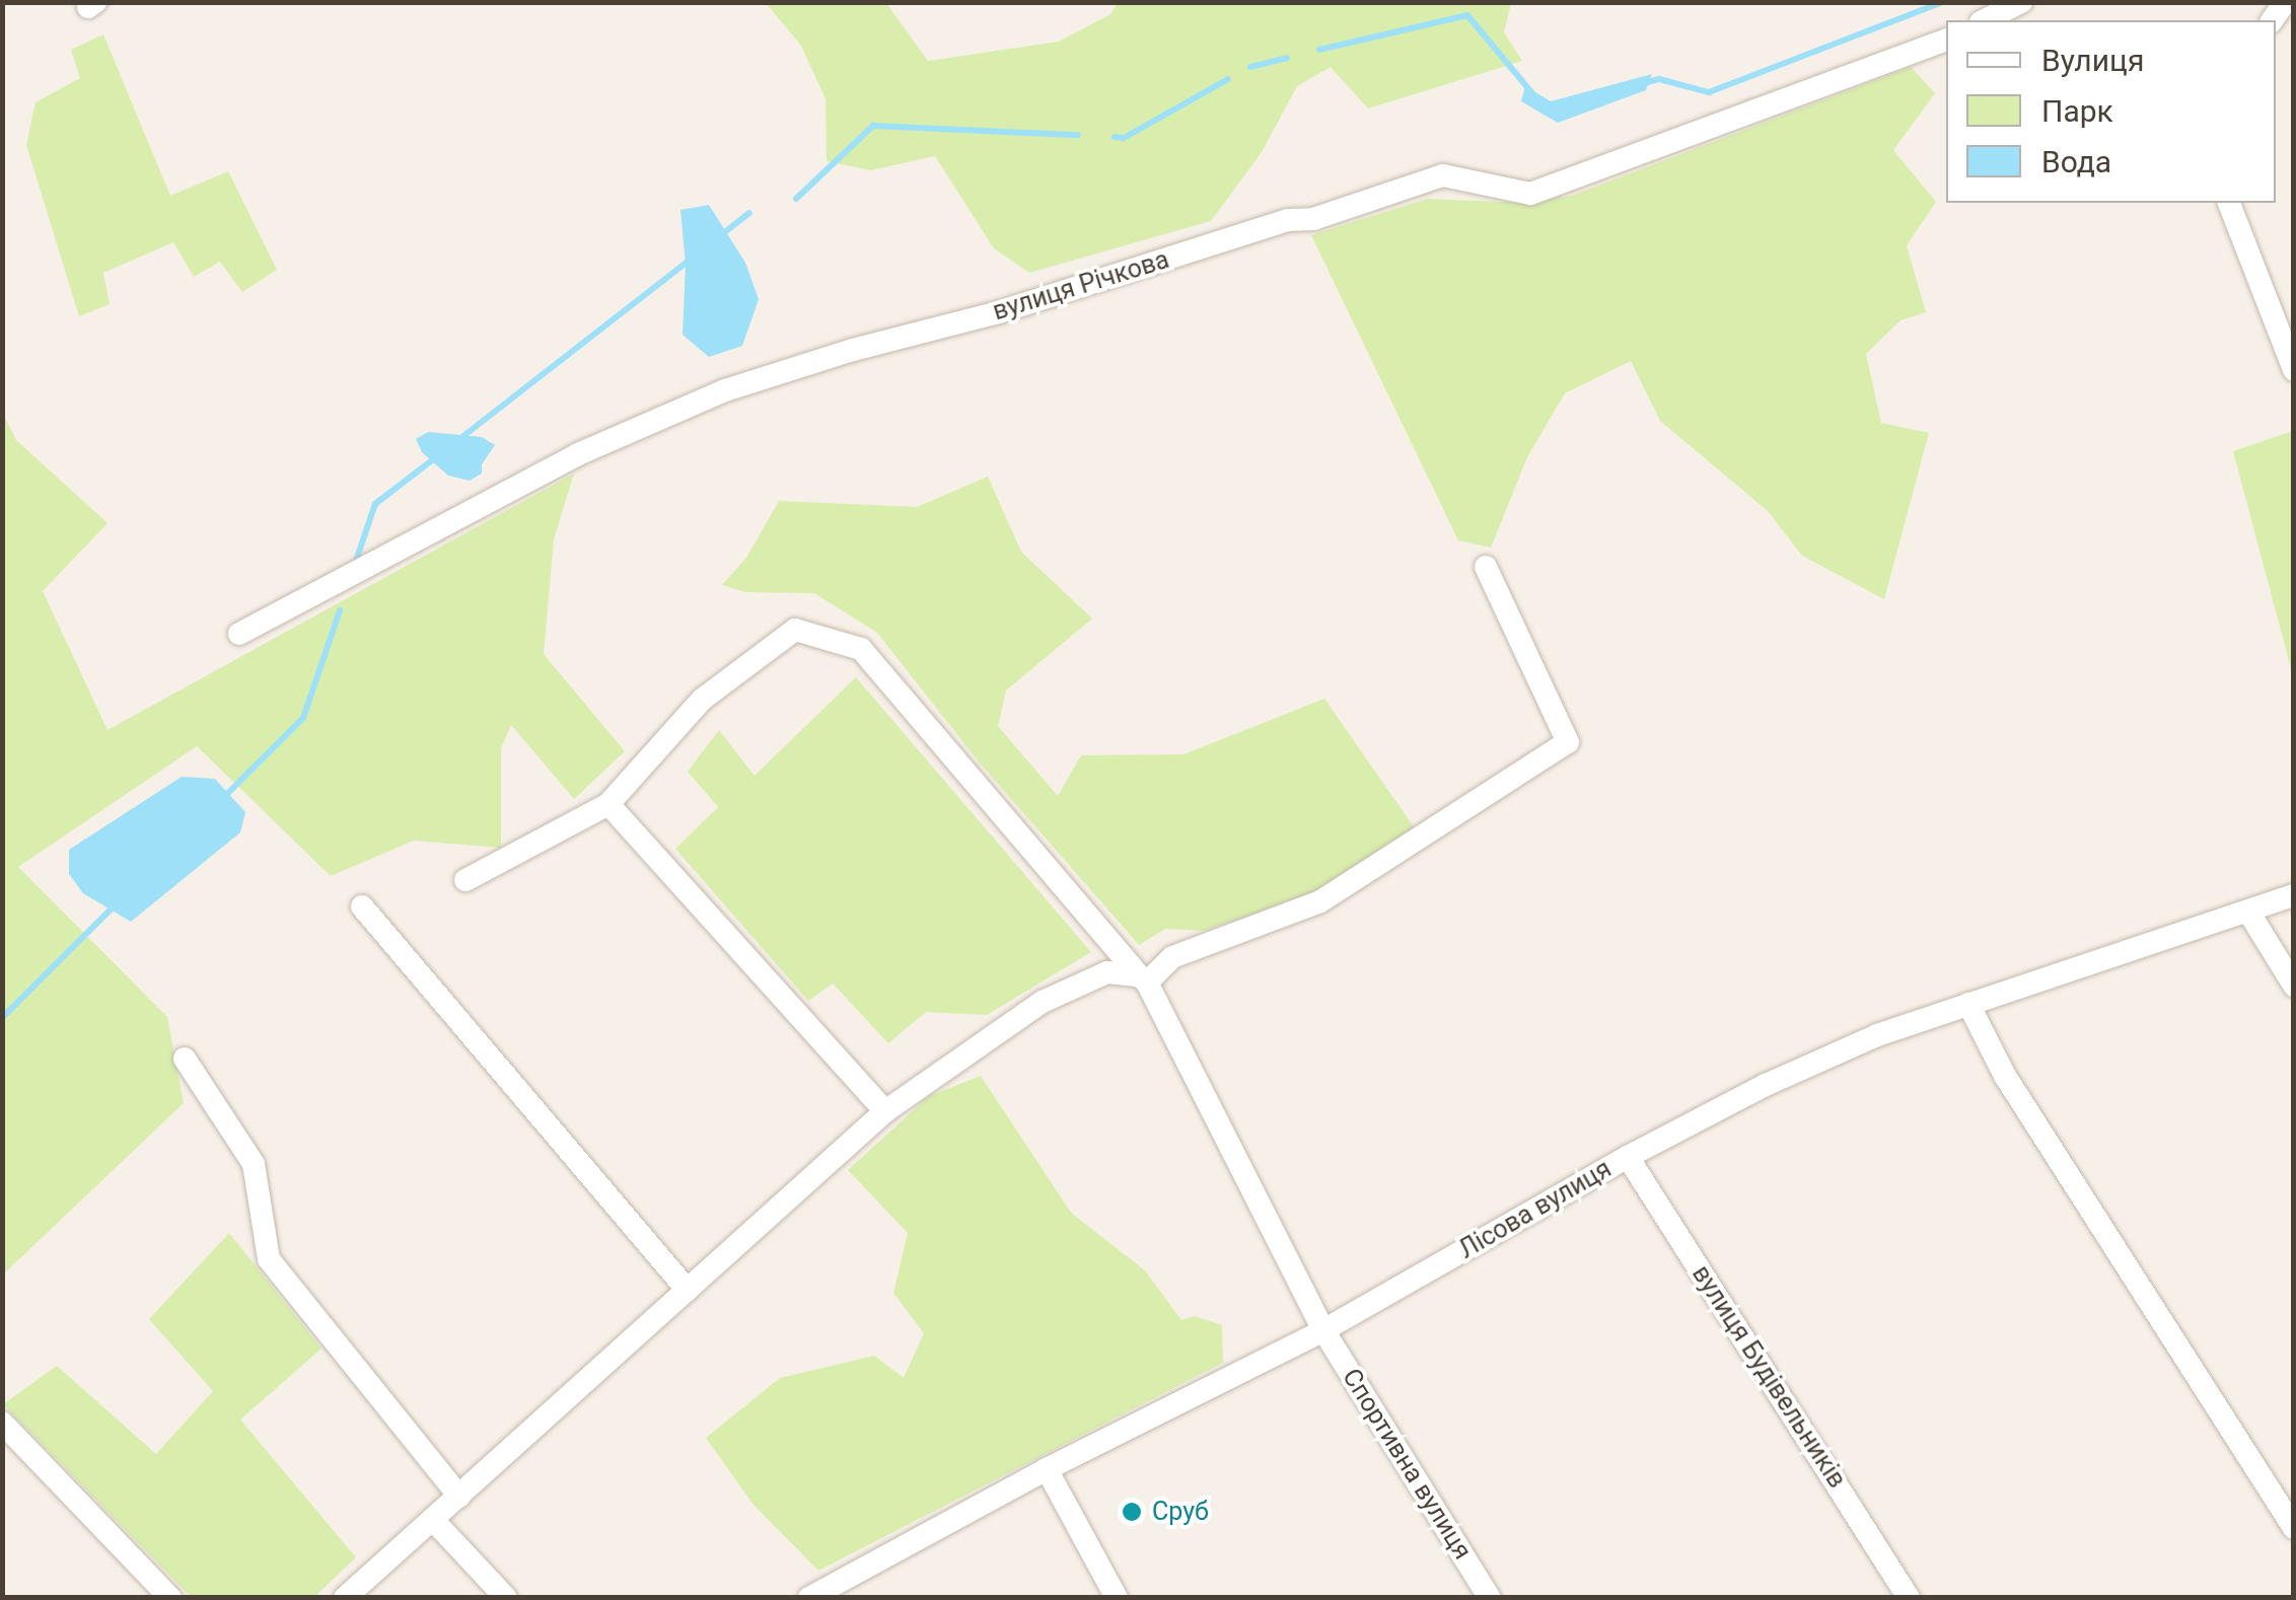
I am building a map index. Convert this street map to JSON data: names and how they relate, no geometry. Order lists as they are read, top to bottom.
{
  "streets": {
    "street": [
      "вулиця Річкова",
      "Лісова вулиця",
      "вулиця Будівельників",
      "Спортивна вулиця"
    ]
  },
  "crossings": [
    ["Лісова вулиця", "вулиця Будівельників"],
    ["Лісова вулиця", "Спортивна вулиця"]
  ],
  "places": ["Сруб"],
  "legend": ["Вулиця", "Парк", "Вода"]
}
